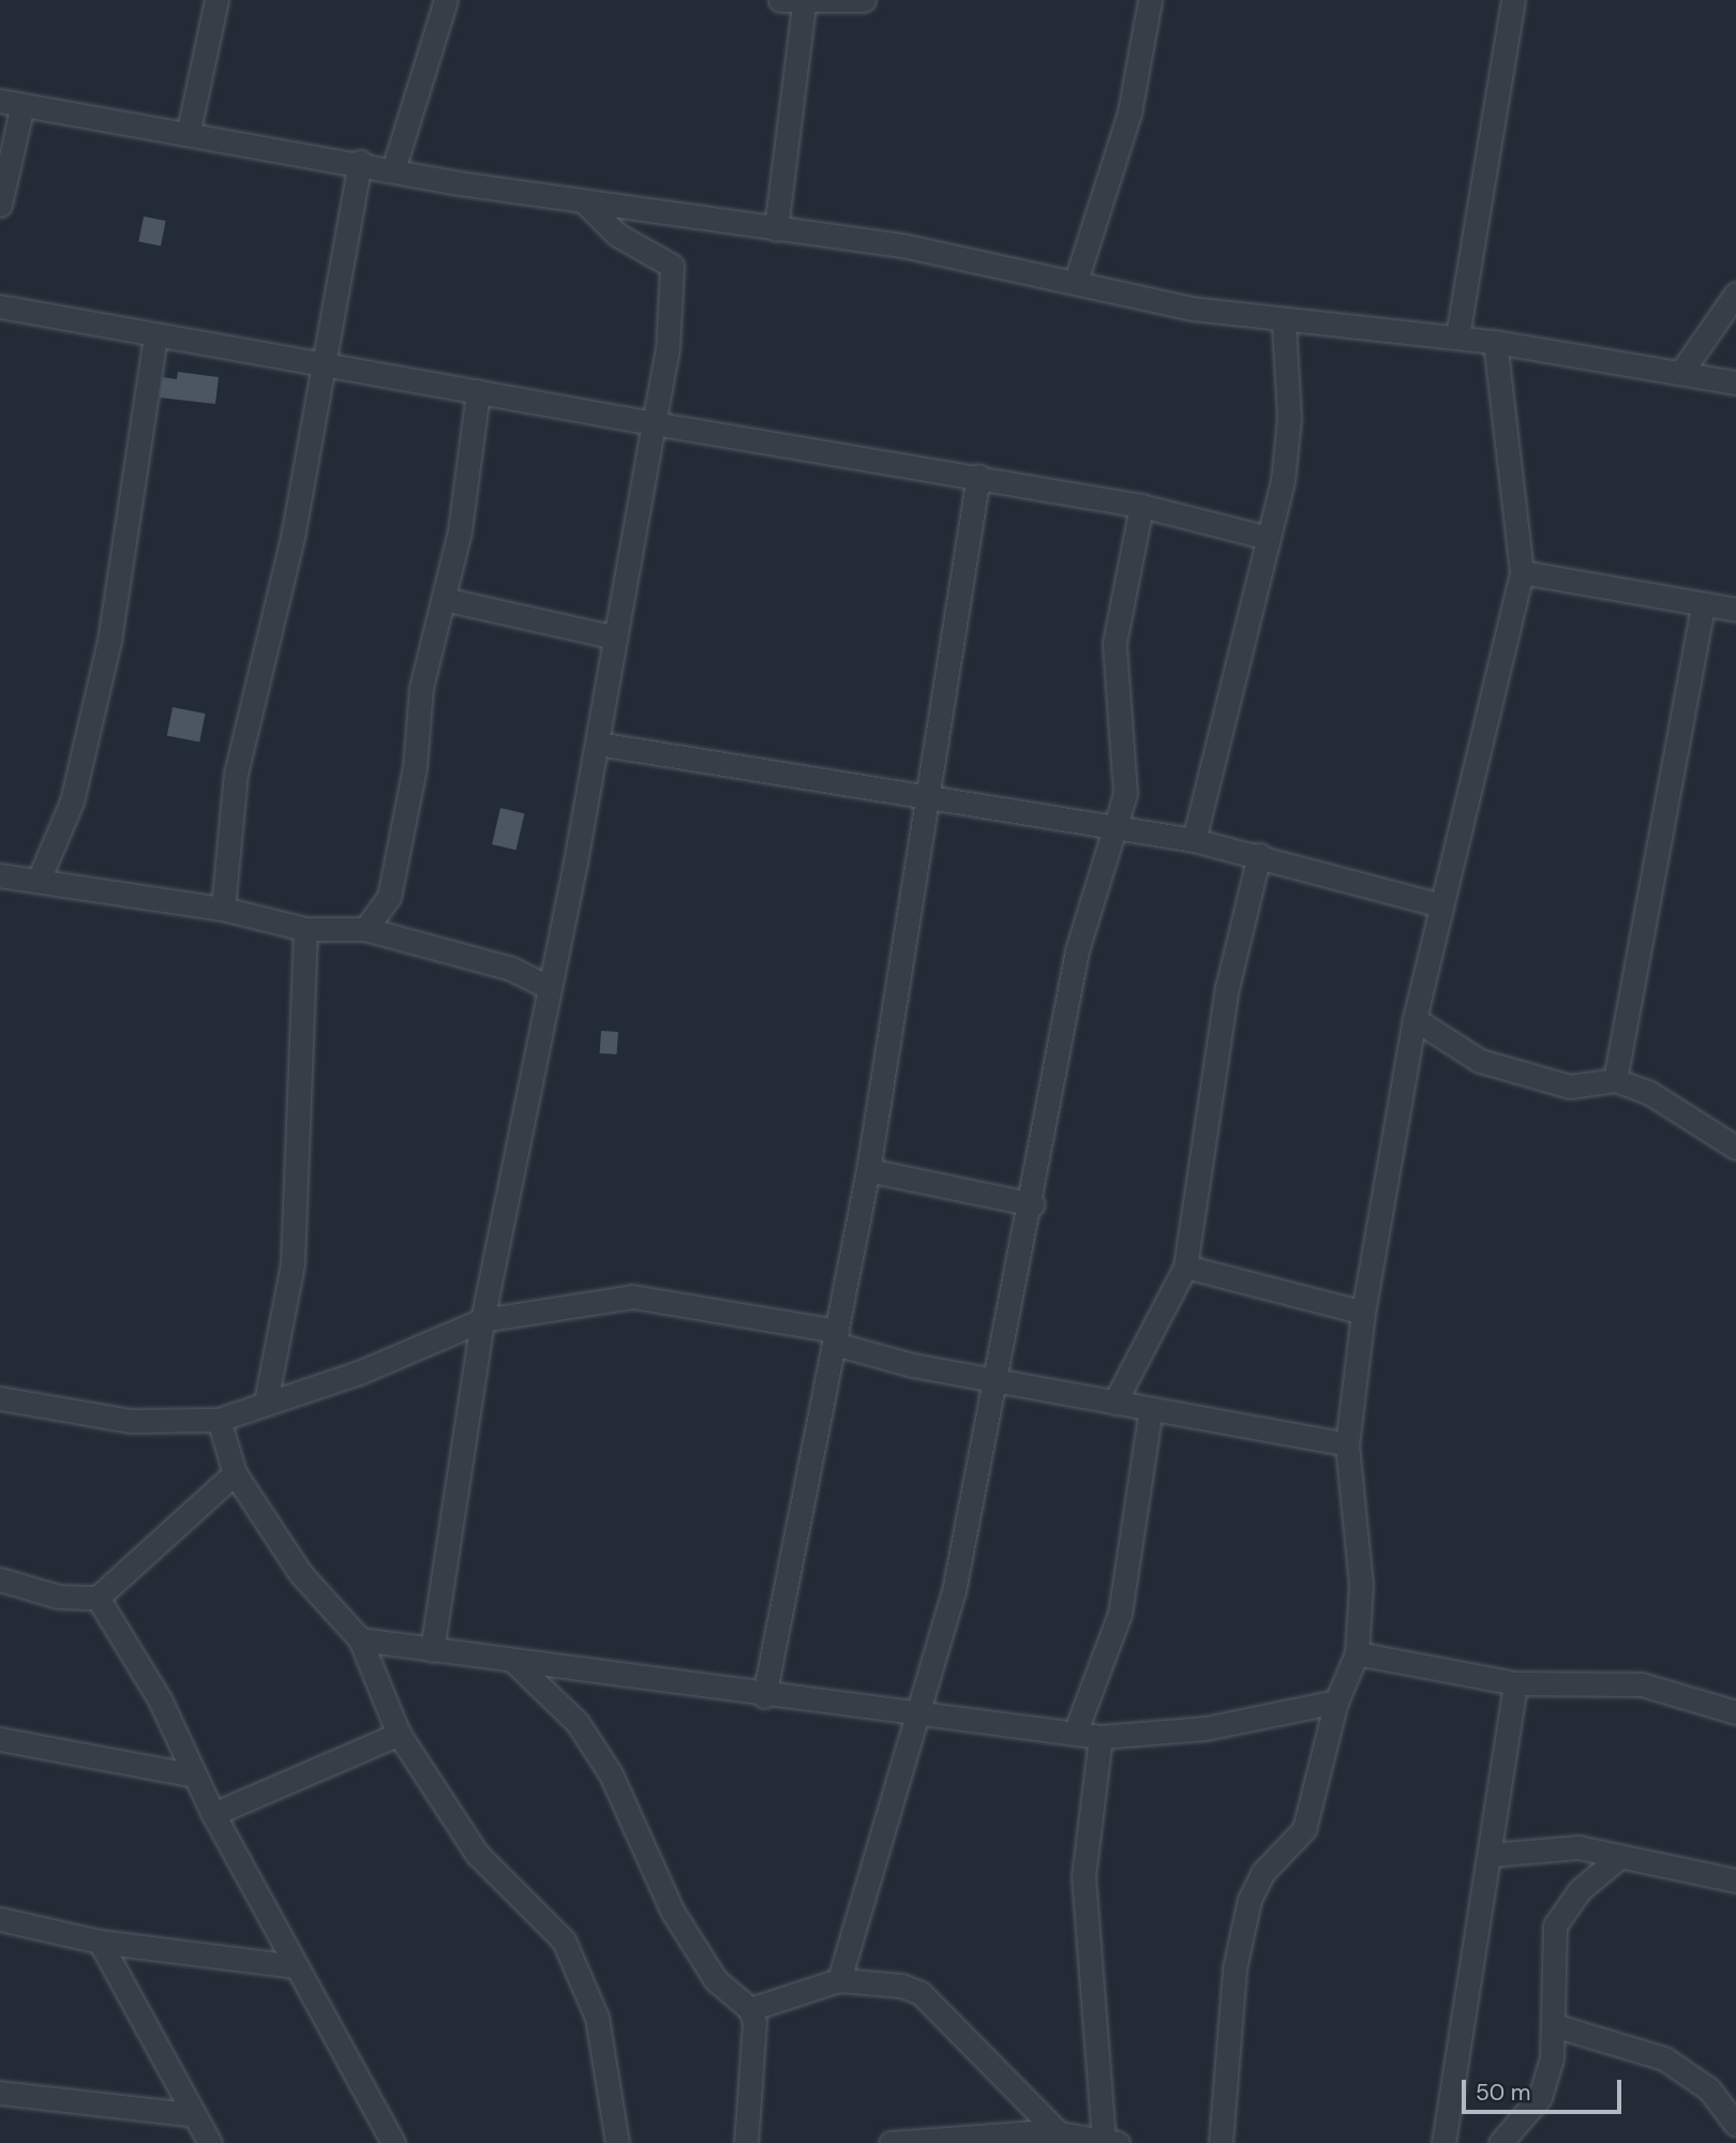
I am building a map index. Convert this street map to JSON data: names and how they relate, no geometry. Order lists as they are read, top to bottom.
{
  "scale_bar": "50 m"
}
